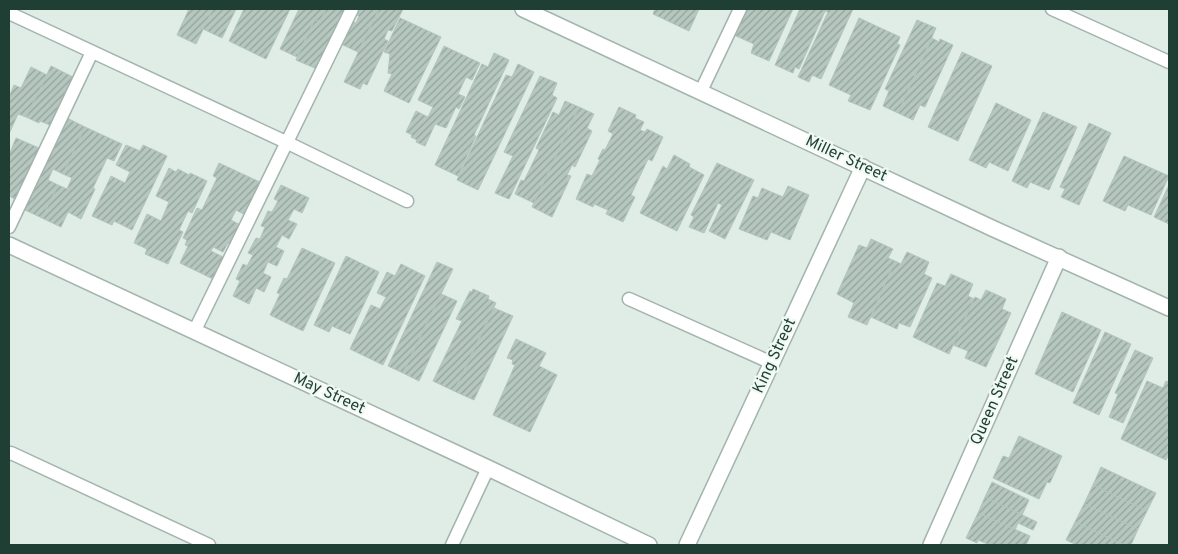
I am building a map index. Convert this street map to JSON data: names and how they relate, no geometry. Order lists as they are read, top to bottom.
{
  "streets": {
    "street": [
      "Miller Street",
      "King Street",
      "May Street",
      "Queen Street"
    ]
  },
  "crossings": [
    ["Miller Street", "King Street"],
    ["Miller Street", "Queen Street"]
  ]
}
